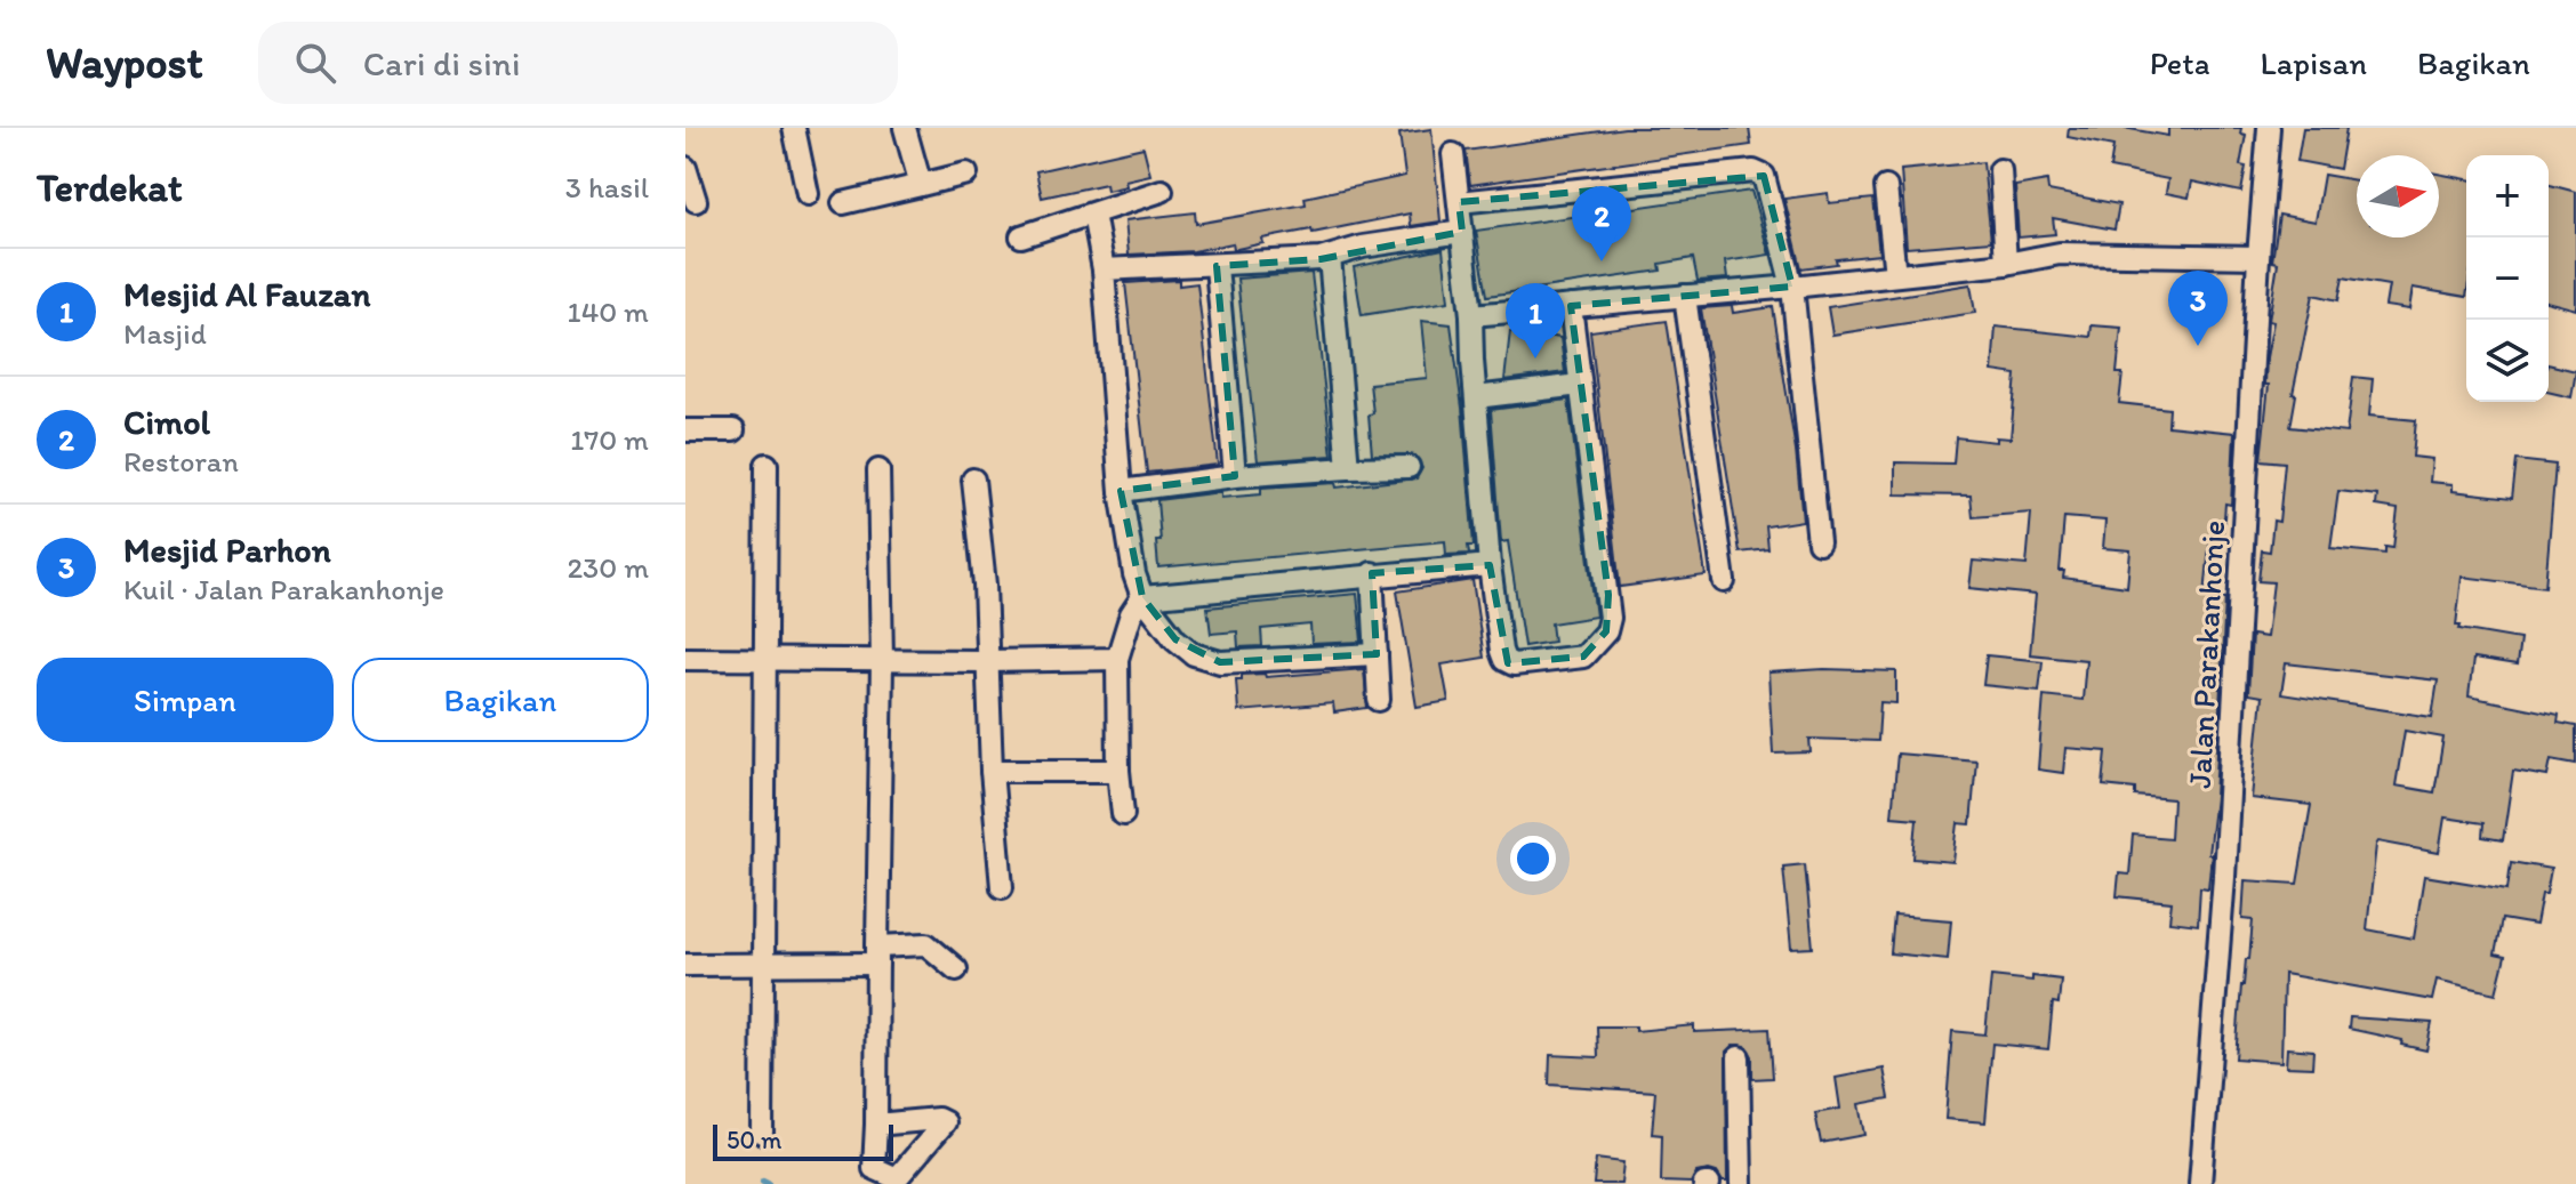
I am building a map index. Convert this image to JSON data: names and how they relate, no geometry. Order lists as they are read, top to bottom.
{
  "streets": {
    "street": ["Jalan Parakanhonje"]
  },
  "scale_bar": "50 m",
  "north": "right",
  "page": {
    "header": "Waypost",
    "search": "Cari di sini",
    "nav": ["Peta", "Lapisan", "Bagikan"],
    "heading": ["Terdekat", "3 hasil"],
    "map_buttons": ["+", "−"],
    "pins": ["2", "3", "1"],
    "list": [
      {
        "mark": "1",
        "name": "Mesjid Al Fauzan",
        "note": "Masjid",
        "value": "140 m"
      },
      {
        "mark": "2",
        "name": "Cimol",
        "note": "Restoran",
        "value": "170 m"
      },
      {
        "mark": "3",
        "name": "Mesjid Parhon",
        "note": "Kuil · Jalan Parakanhonje",
        "value": "230 m"
      }
    ],
    "buttons": ["Simpan", "Bagikan"],
    "scale": "50 m"
  }
}
